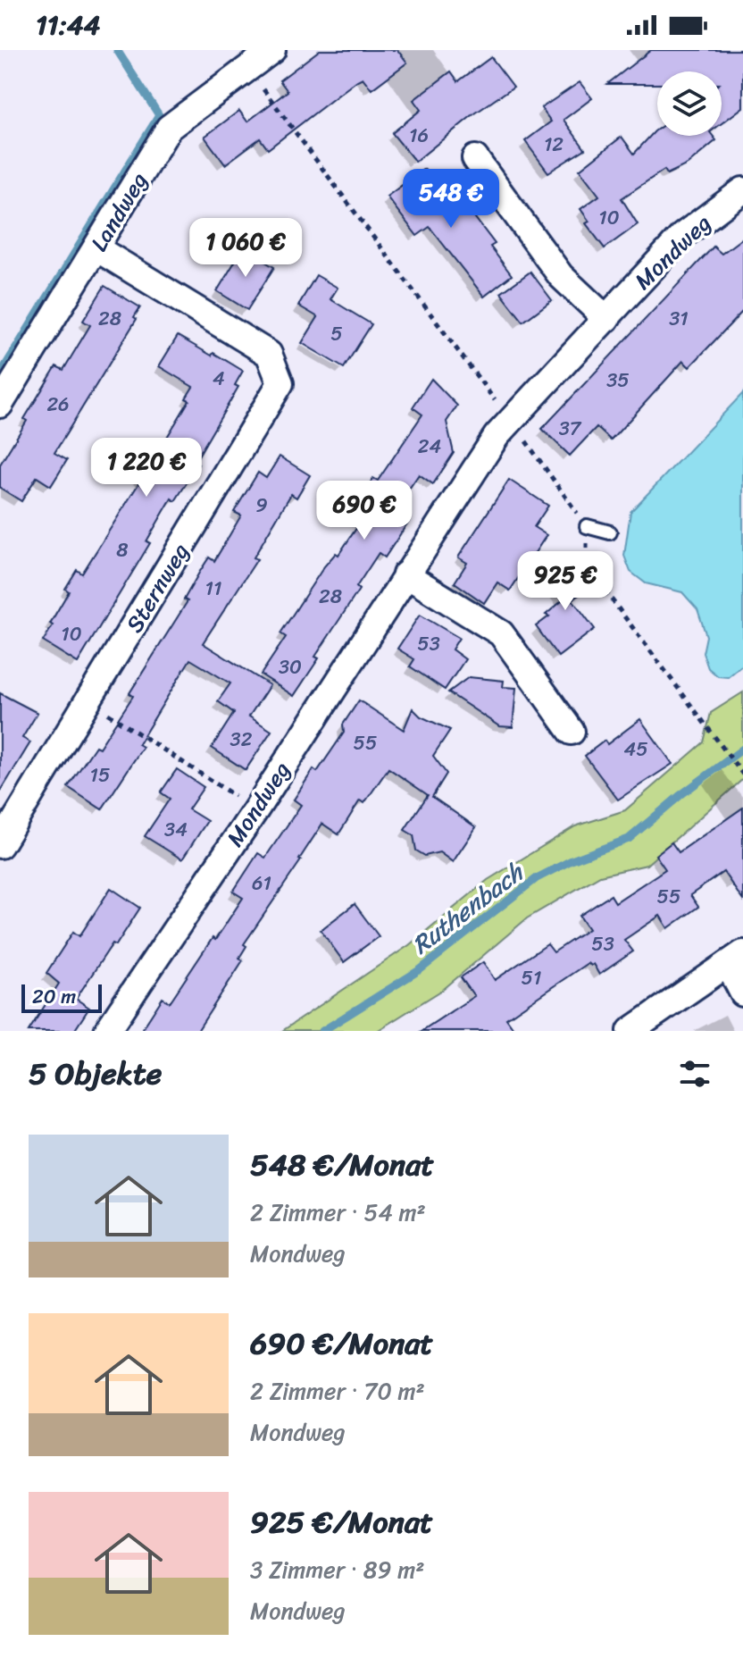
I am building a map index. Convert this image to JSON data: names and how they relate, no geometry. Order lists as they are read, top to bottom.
{
  "streets": {
    "street": ["Landweg", "Mondweg", "Sternweg"]
  },
  "crossings": [
    ["Landweg", "Sternweg"]
  ],
  "water": ["Ruthenbach"],
  "house_numbers": [
    "16",
    "12",
    "10",
    "28",
    "31",
    "5",
    "4",
    "35",
    "26",
    "37",
    "24",
    "9",
    "8",
    "11",
    "28",
    "10",
    "53",
    "30",
    "32",
    "55",
    "45",
    "15",
    "34",
    "61",
    "55",
    "53",
    "51"
  ],
  "scale_bar": "20 m",
  "page": {
    "status": "11:44",
    "price": [
      "548 €",
      "1 060 €",
      "1 220 €",
      "690 €",
      "925 €"
    ],
    "scale": "20 m",
    "heading": "5 Objekte",
    "list": [
      {
        "name": "548 €/Monat",
        "note": "2 Zimmer · 54 m² · Mondweg"
      },
      {
        "name": "690 €/Monat",
        "note": "2 Zimmer · 70 m² · Mondweg"
      },
      {
        "name": "925 €/Monat",
        "note": "3 Zimmer · 89 m² · Mondweg"
      }
    ]
  }
}
